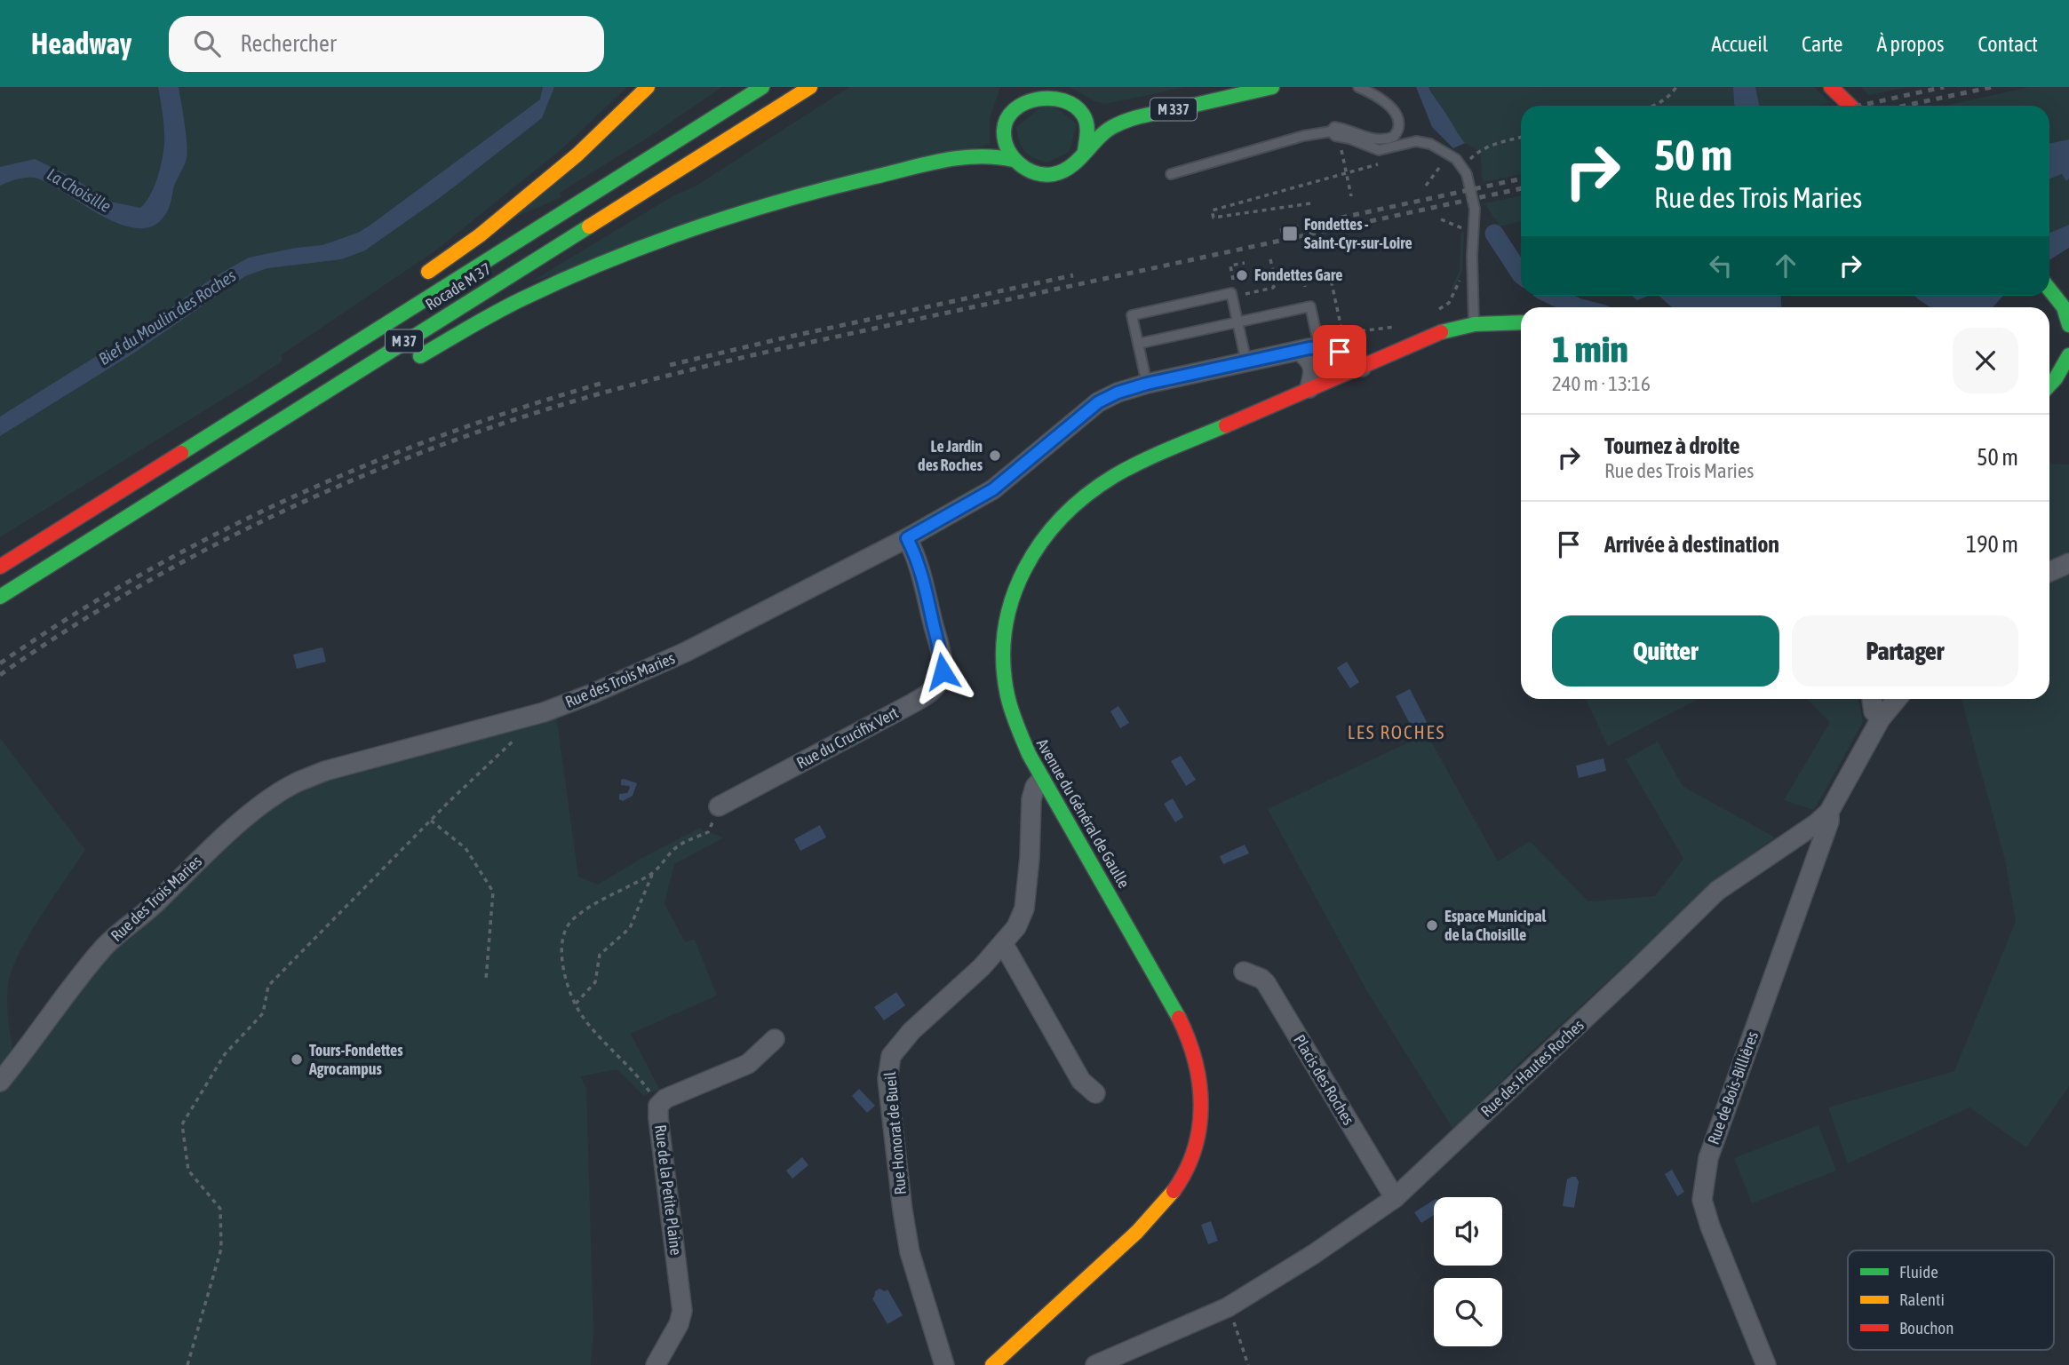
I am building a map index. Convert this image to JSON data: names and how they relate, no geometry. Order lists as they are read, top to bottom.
{
  "streets": {
    "main road": [
      "M 337",
      "Rocade M 37",
      "M 37",
      "Avenue du Général de Gaulle"
    ],
    "street": [
      "Rue des Trois Maries",
      "Rue du Crucifix Vert",
      "Rue des Hautes Roches",
      "Placis des Roches",
      "Rue de Bois-Billières",
      "Rue Honorat de Bueil",
      "Rue de la Petite Plaine"
    ]
  },
  "crossings": [
    ["Rue des Trois Maries", "Rue du Crucifix Vert"],
    ["Rue des Trois Maries", "Avenue du Général de Gaulle"],
    ["Avenue du Général de Gaulle", "Rue Honorat de Bueil"],
    ["Rue des Hautes Roches", "Placis des Roches"],
    ["Rue des Hautes Roches", "Rue de Bois-Billières"]
  ],
  "districts": ["LES ROCHES"],
  "water": ["La Choisille", "Bief du Moulin des Roches"],
  "places": {
    "transit": ["Fondettes - Saint-Cyr-sur-Loire"],
    "other": [
      "Fondettes Gare",
      "Le Jardin des Roches",
      "Espace Municipal de la Choisille",
      "Tours-Fondettes Agrocampus"
    ]
  },
  "legend": ["Fluide", "Ralenti", "Bouchon"],
  "page": {
    "header": "Headway",
    "search": "Rechercher",
    "nav": [
      "Accueil",
      "Carte",
      "À propos",
      "Contact"
    ],
    "turn": ["50 m", "Rue des Trois Maries"],
    "heading": ["1 min", "240 m · 13:16"],
    "list": [
      {
        "name": "Tournez à droite",
        "note": "Rue des Trois Maries",
        "value": "50 m"
      },
      {
        "name": "Arrivée à destination",
        "value": "190 m"
      }
    ],
    "buttons": ["Quitter", "Partager"]
  }
}
